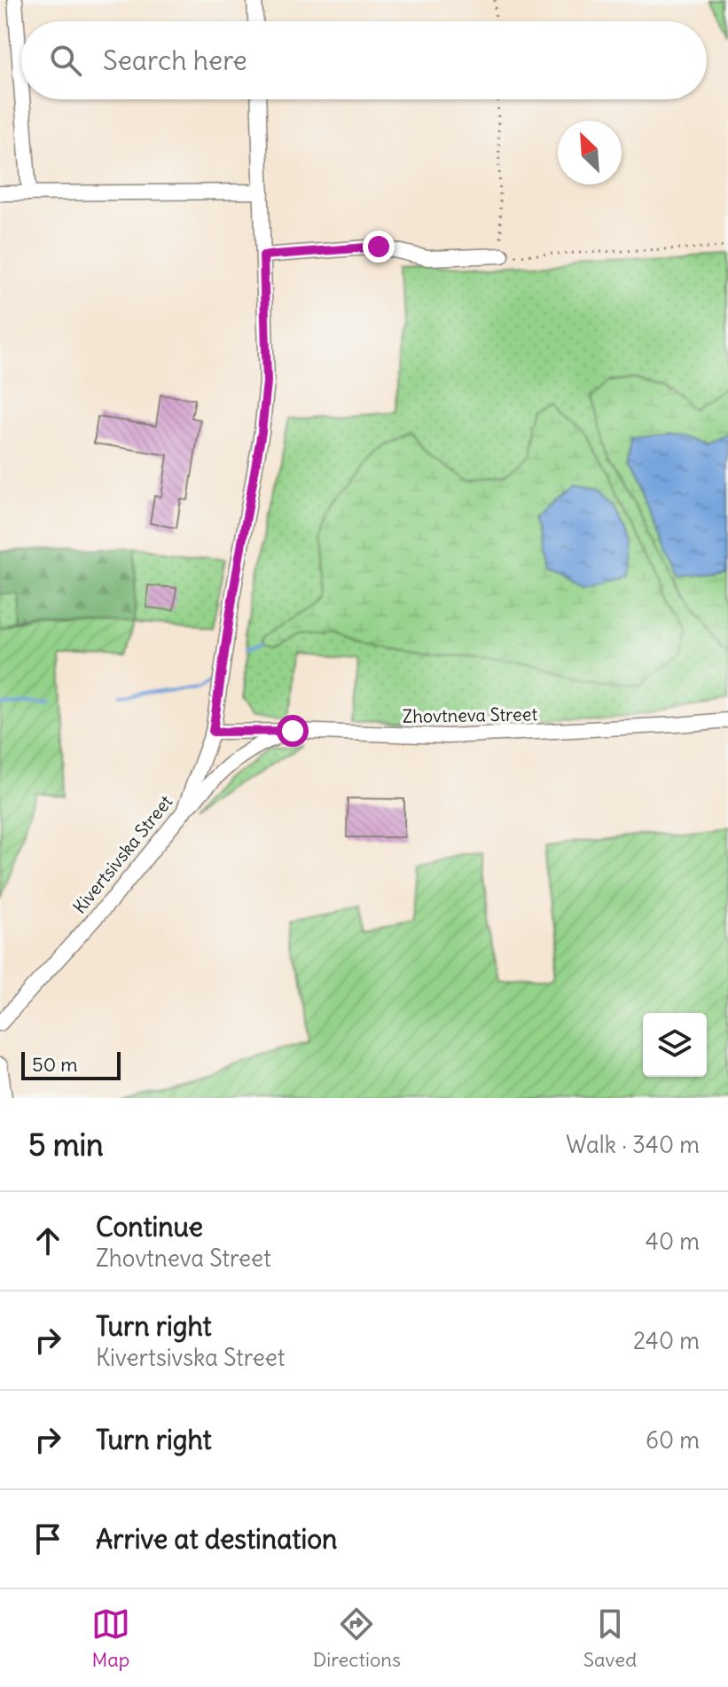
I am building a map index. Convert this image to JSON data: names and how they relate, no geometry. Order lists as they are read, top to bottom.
{
  "streets": {
    "street": ["Zhovtneva Street", "Kivertsivska Street"]
  },
  "crossings": [
    ["Zhovtneva Street", "Kivertsivska Street"]
  ],
  "scale_bar": "50 m",
  "north": "top left",
  "page": {
    "search": "Search here",
    "scale": "50 m",
    "heading": ["5 min", "Walk · 340 m"],
    "list": [
      ["Continue", "Zhovtneva Street", "40 m"],
      ["Turn right", "Kivertsivska Street", "240 m"],
      ["Turn right", "60 m"],
      "Arrive at destination"
    ],
    "nav": ["Map", "Directions", "Saved"]
  }
}
